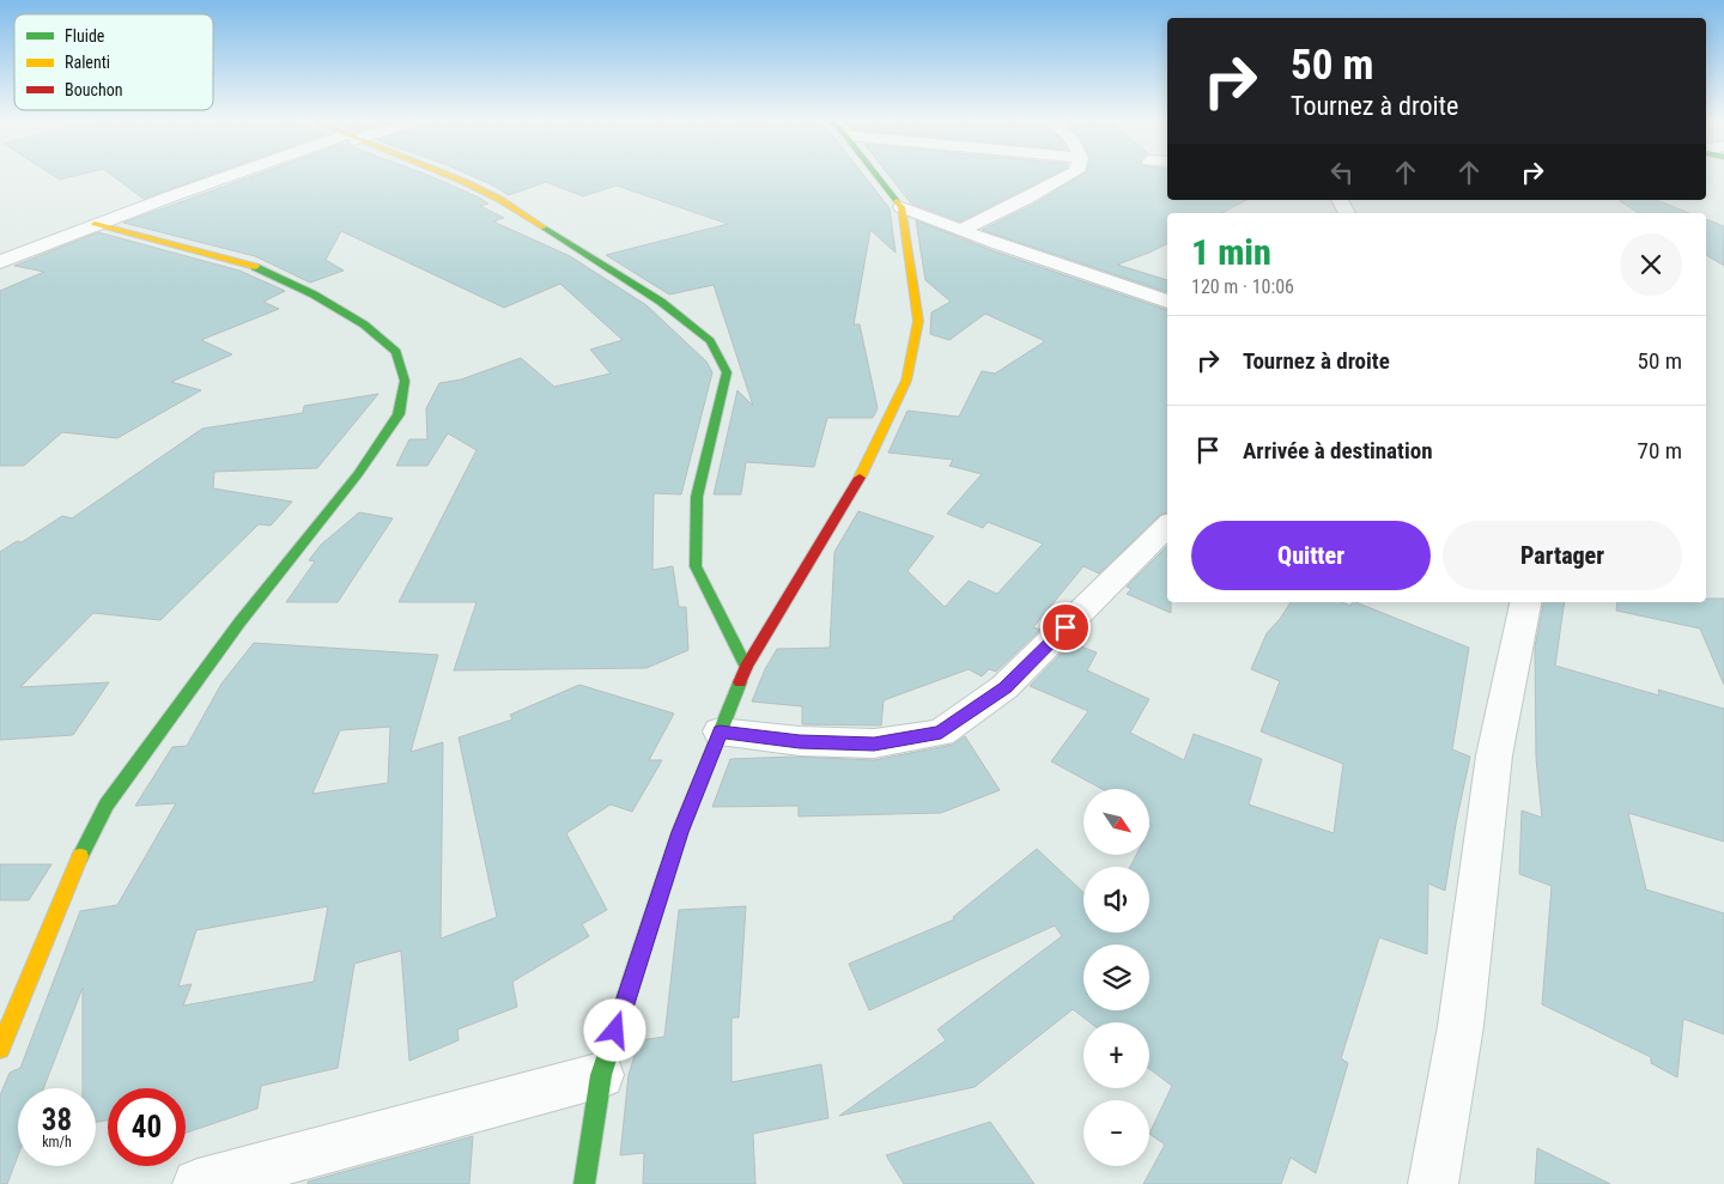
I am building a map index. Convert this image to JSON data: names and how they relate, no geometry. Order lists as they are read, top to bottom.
{
  "legend": ["Fluide", "Ralenti", "Bouchon"],
  "north": "bottom right",
  "page": {
    "turn": ["50 m", "Tournez à droite"],
    "heading": ["1 min", "120 m · 10:06"],
    "list": [
      {
        "name": "Tournez à droite",
        "value": "50 m"
      },
      {
        "name": "Arrivée à destination",
        "value": "70 m"
      }
    ],
    "buttons": ["Quitter", "Partager"],
    "map_buttons": ["+", "−"],
    "speed": "38 km/h",
    "limit": "40"
  }
}
